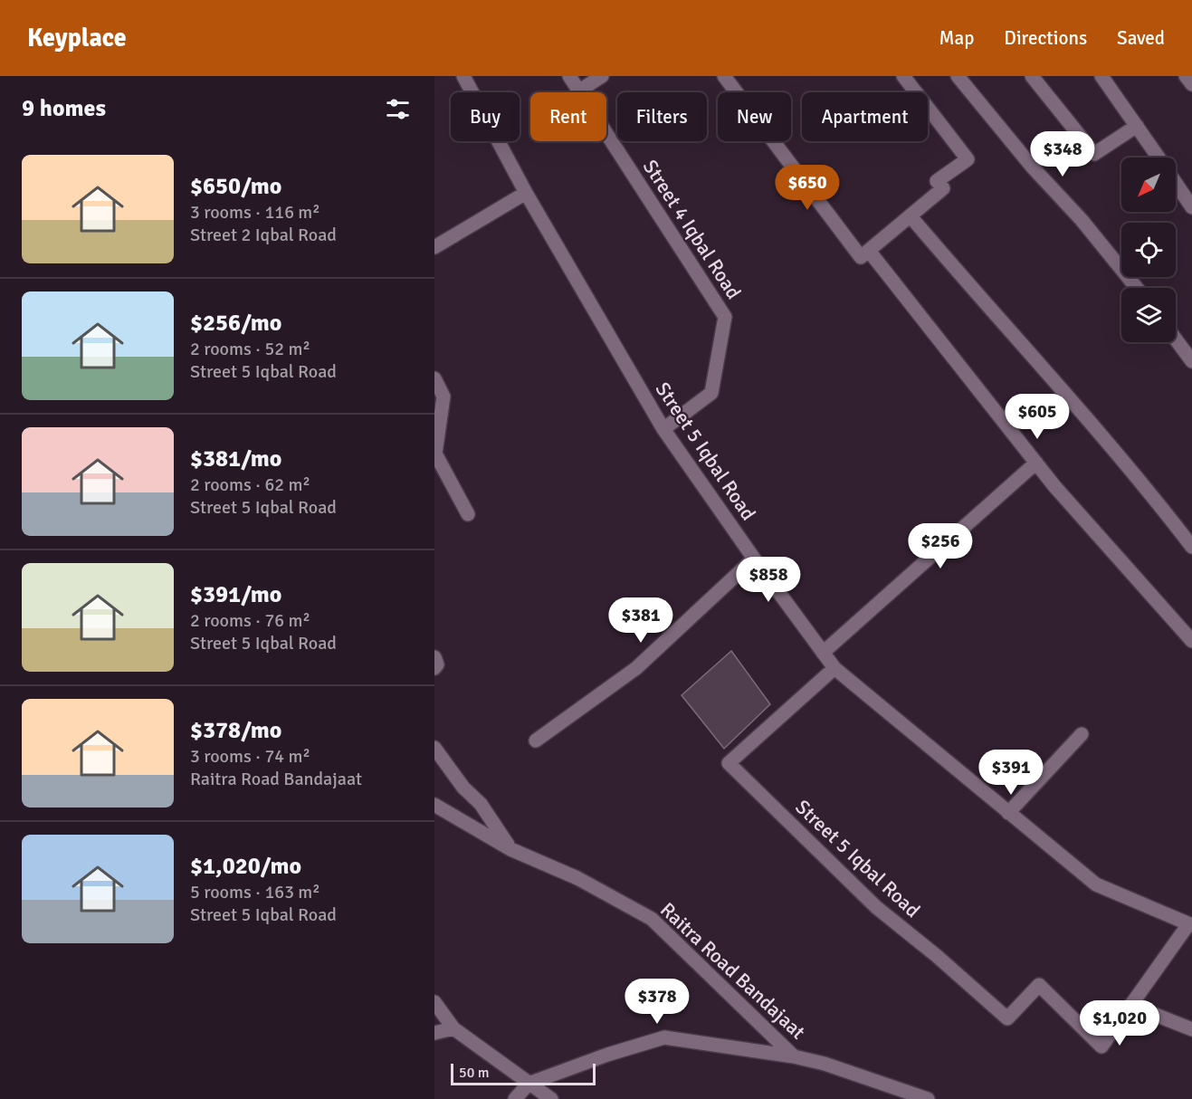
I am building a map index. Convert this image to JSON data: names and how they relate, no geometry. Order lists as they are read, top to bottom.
{
  "streets": {
    "street": ["Street 4 Iqbal Road", "Street 5 Iqbal Road", "Raitra Road Bandajaat"]
  },
  "crossings": [
    ["Street 4 Iqbal Road", "Street 5 Iqbal Road"]
  ],
  "scale_bar": "50 m",
  "north": "bottom left",
  "page": {
    "header": "Keyplace",
    "nav": ["Map", "Directions", "Saved"],
    "heading": "9 homes",
    "chip": [
      "Buy",
      "Rent",
      "Filters",
      "New",
      "Apartment"
    ],
    "price": [
      "$348",
      "$650",
      "$605",
      "$256",
      "$858",
      "$381",
      "$391",
      "$378",
      "$1,020"
    ],
    "list": [
      {
        "name": "$650/mo",
        "note": "3 rooms · 116 m² · Street 2 Iqbal Road"
      },
      {
        "name": "$256/mo",
        "note": "2 rooms · 52 m² · Street 5 Iqbal Road"
      },
      {
        "name": "$381/mo",
        "note": "2 rooms · 62 m² · Street 5 Iqbal Road"
      },
      {
        "name": "$391/mo",
        "note": "2 rooms · 76 m² · Street 5 Iqbal Road"
      },
      {
        "name": "$378/mo",
        "note": "3 rooms · 74 m² · Raitra Road Bandajaat"
      },
      {
        "name": "$1,020/mo",
        "note": "5 rooms · 163 m² · Street 5 Iqbal Road"
      }
    ],
    "scale": "50 m"
  }
}
